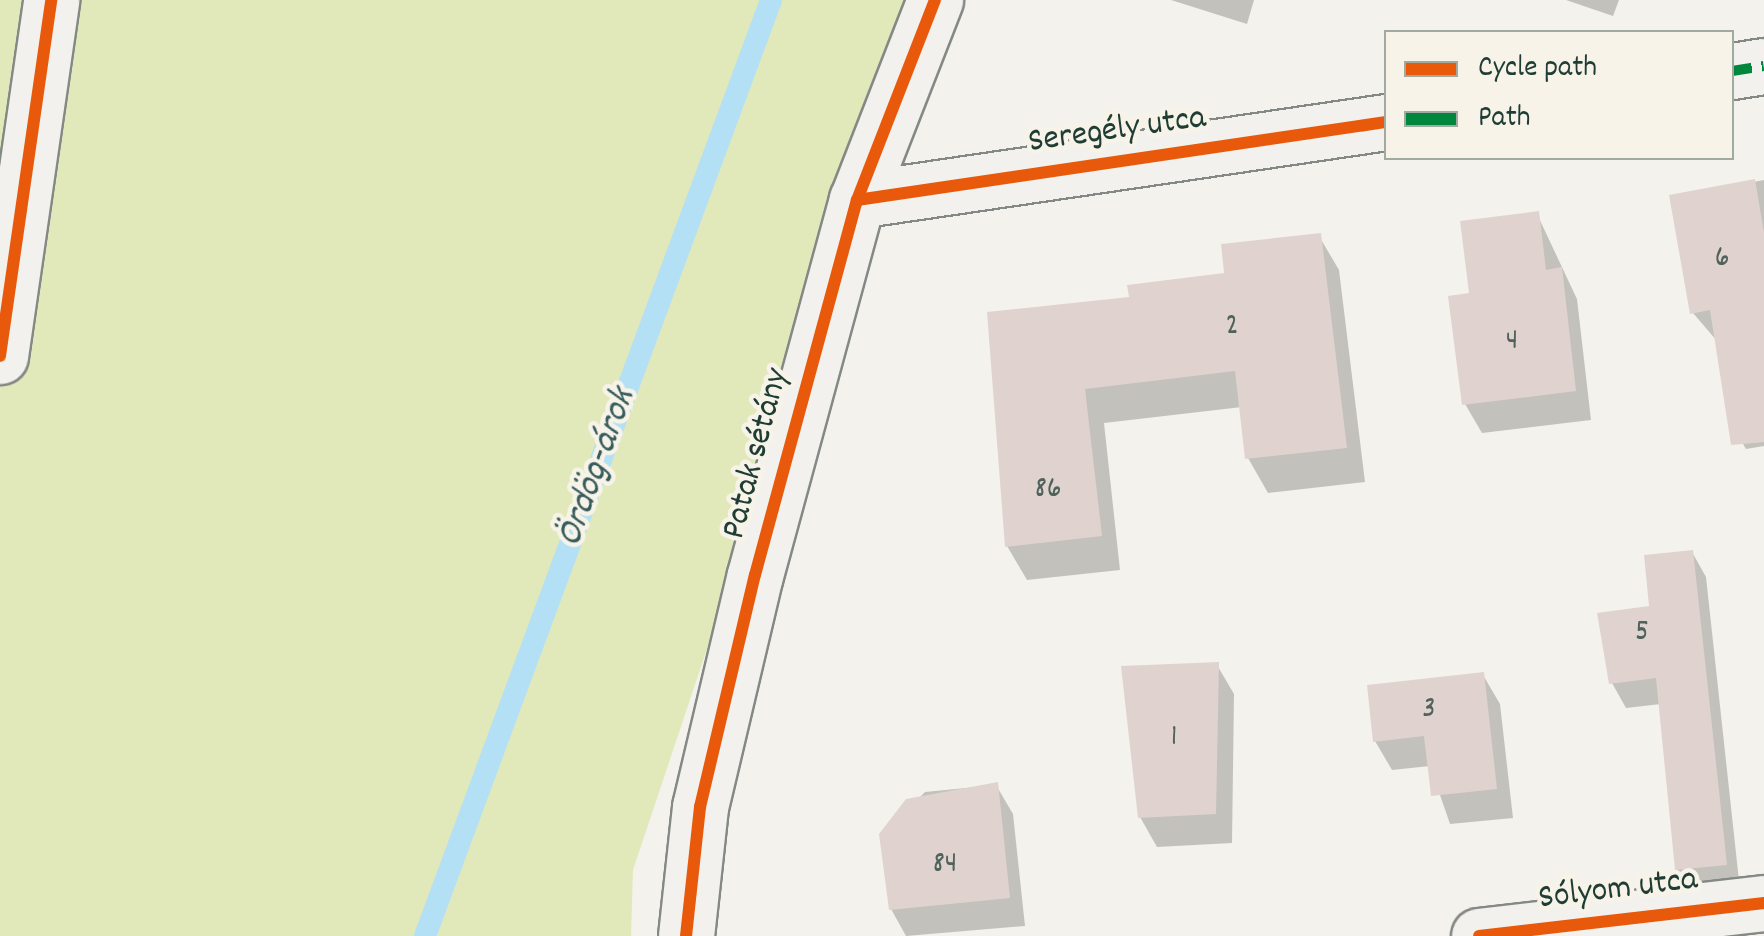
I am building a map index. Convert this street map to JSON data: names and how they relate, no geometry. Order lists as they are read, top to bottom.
{
  "streets": {
    "street": ["Seregély utca", "Patak sétány", "Sólyom utca"]
  },
  "crossings": [
    ["Seregély utca", "Patak sétány"]
  ],
  "water": ["Ördög-árok"],
  "house_numbers": [
    "6",
    "2",
    "4",
    "86",
    "5",
    "3",
    "1",
    "84"
  ],
  "legend": ["Cycle path", "Path"]
}
